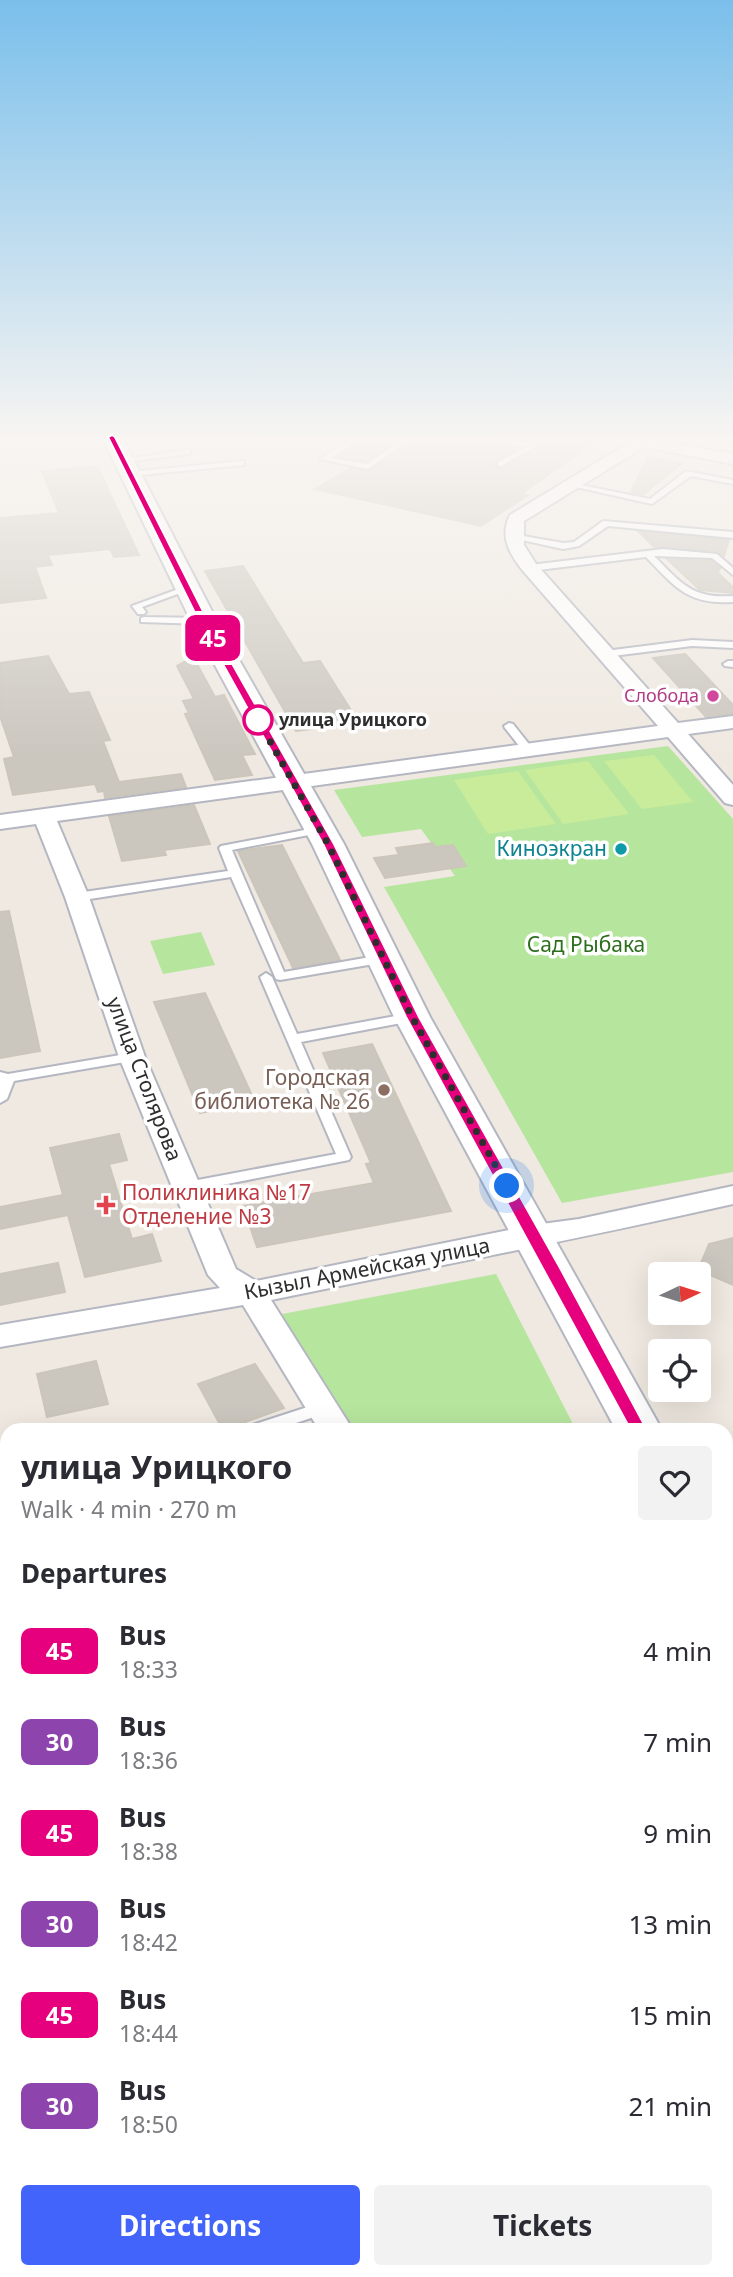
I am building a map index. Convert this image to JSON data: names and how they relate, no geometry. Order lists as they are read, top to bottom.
{
  "streets": {
    "street": ["улица Столярова", "Кызыл Армейская улица"]
  },
  "crossings": [
    ["улица Столярова", "Кызыл Армейская улица"]
  ],
  "parks": ["Сад Рыбака"],
  "places": {
    "other": [
      "Слобода",
      "улица Урицкого",
      "Киноэкран",
      "Городская библиотека № 26"
    ],
    "health": ["Поликлиника №17 Отделение №3"]
  },
  "lines": ["bus line 45"],
  "north": "right",
  "page": {
    "on_map": "45",
    "heading": [
      ["улица Урицкого", "Walk · 4 min · 270 m"],
      "Departures"
    ],
    "list": [
      {
        "mark": "45",
        "name": "Bus",
        "note": "18:33",
        "value": "4 min"
      },
      {
        "mark": "30",
        "name": "Bus",
        "note": "18:36",
        "value": "7 min"
      },
      {
        "mark": "45",
        "name": "Bus",
        "note": "18:38",
        "value": "9 min"
      },
      {
        "mark": "30",
        "name": "Bus",
        "note": "18:42",
        "value": "13 min"
      },
      {
        "mark": "45",
        "name": "Bus",
        "note": "18:44",
        "value": "15 min"
      },
      {
        "mark": "30",
        "name": "Bus",
        "note": "18:50",
        "value": "21 min"
      }
    ],
    "buttons": ["Directions", "Tickets"]
  }
}
